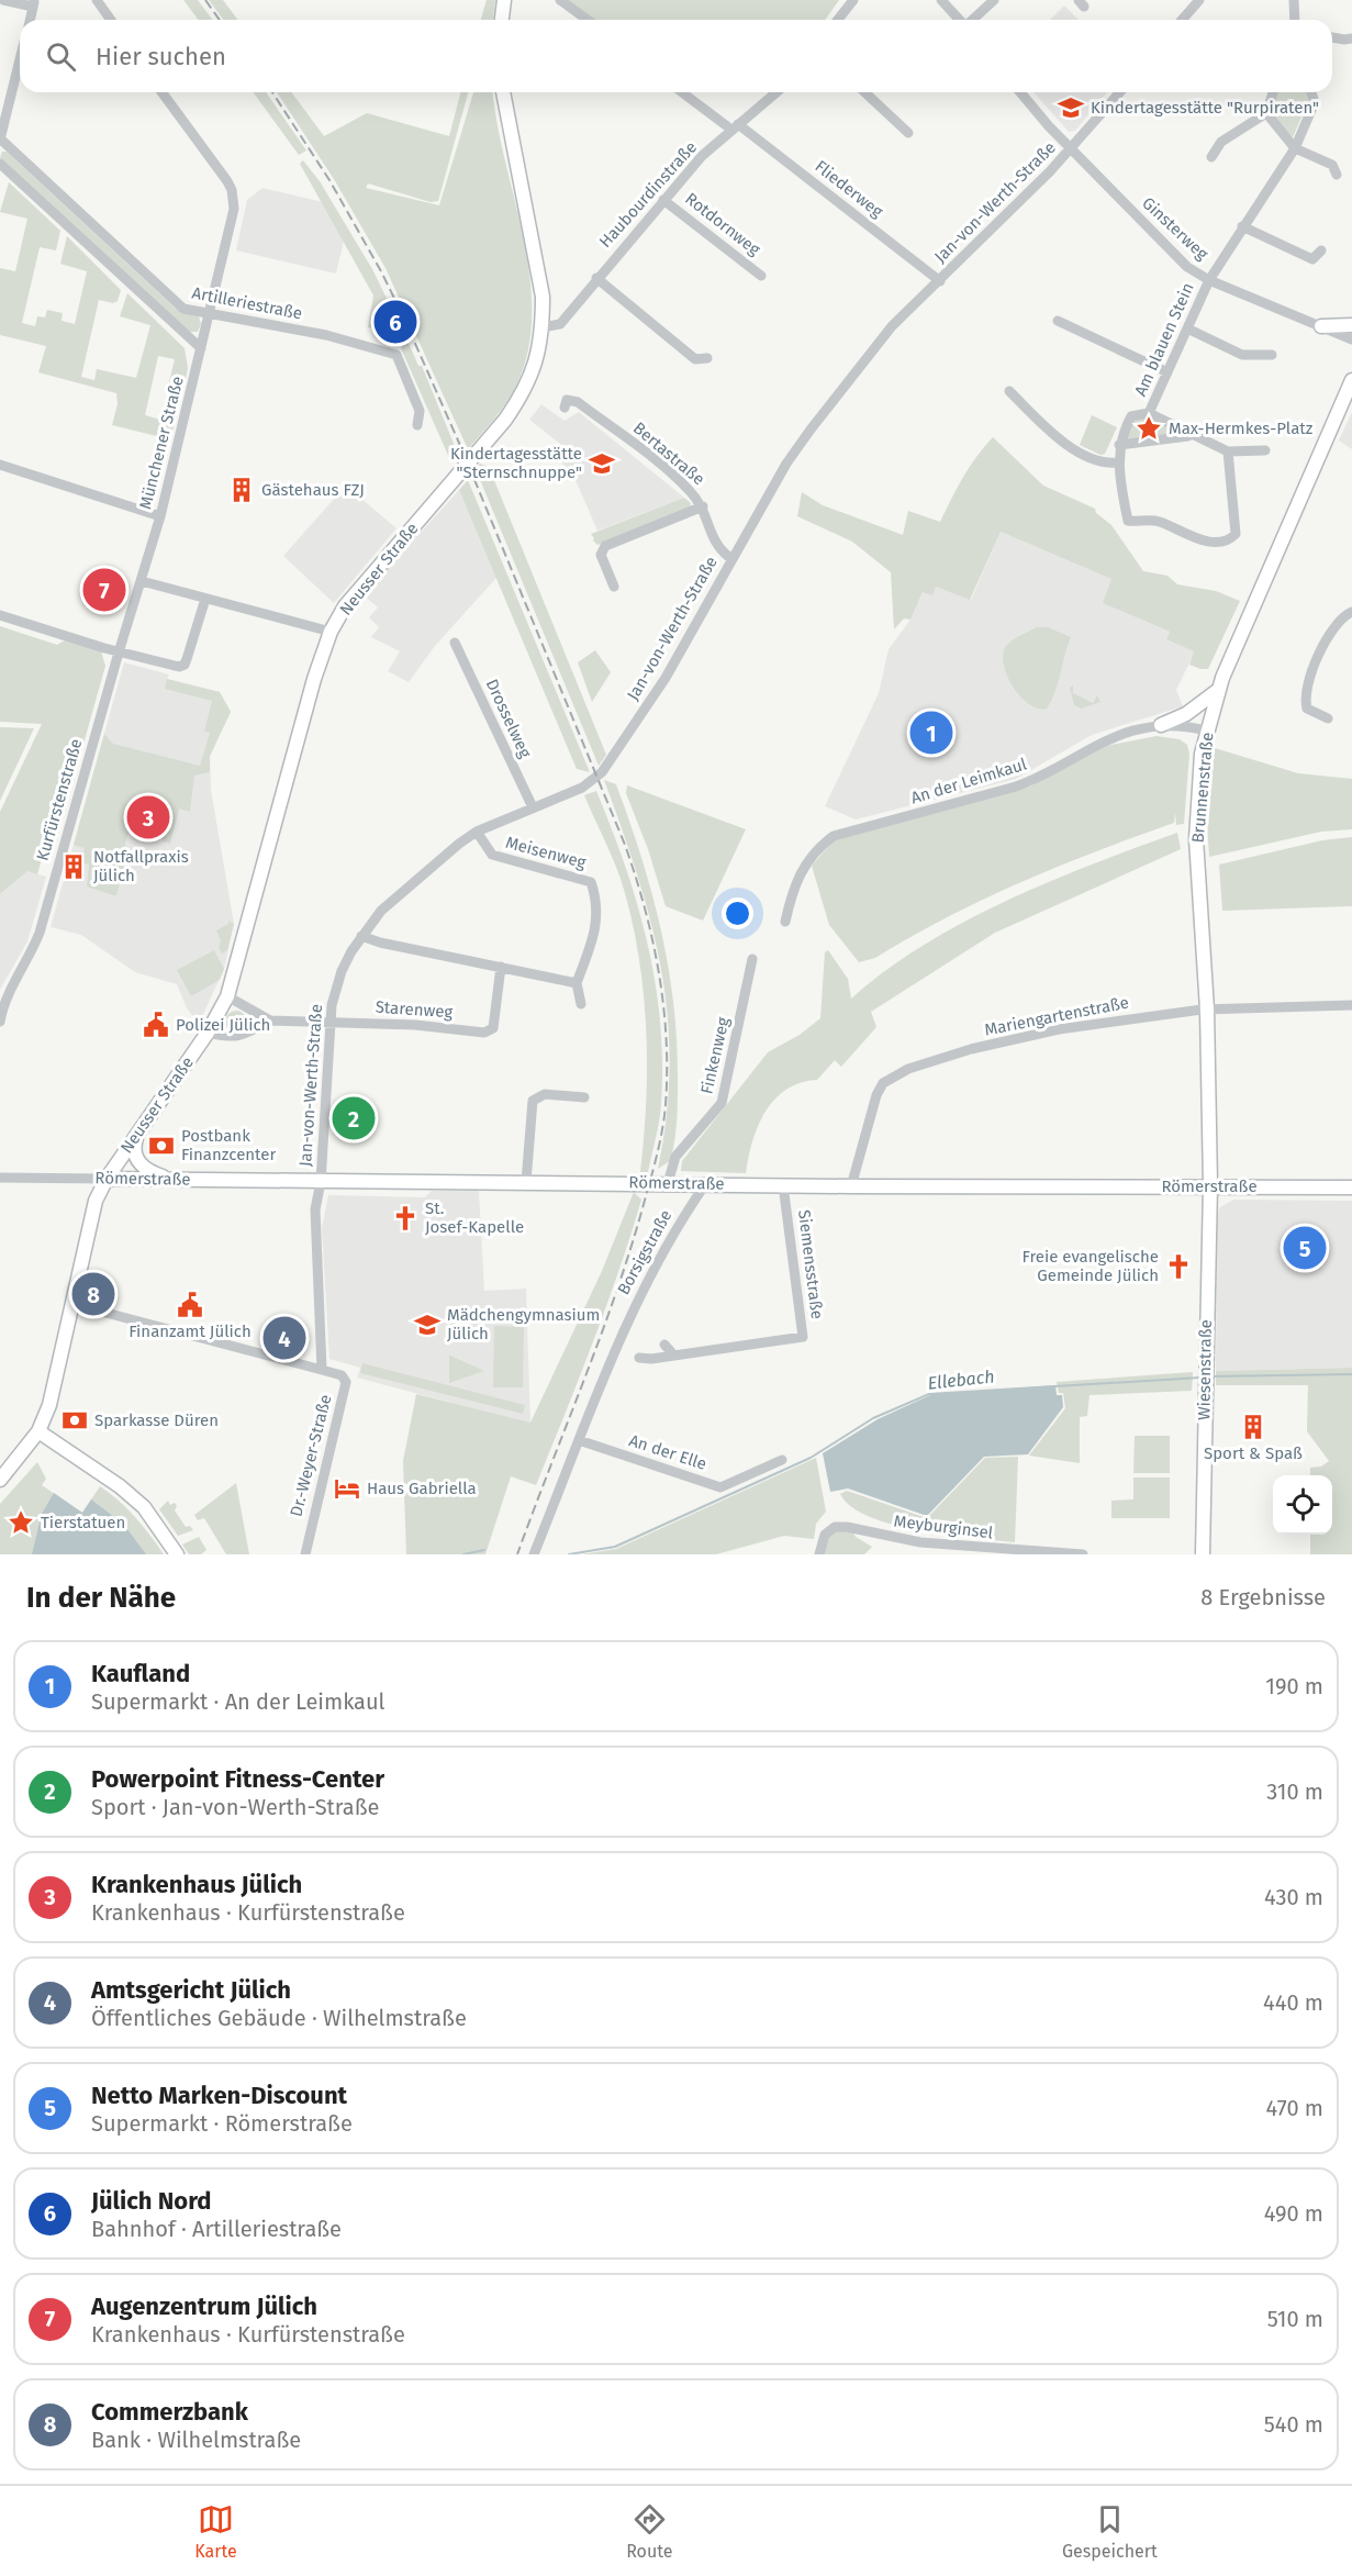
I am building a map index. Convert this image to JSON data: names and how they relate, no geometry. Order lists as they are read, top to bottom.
{
  "streets": {
    "main road": [
      "Neusser Straße",
      "Brunnenstraße",
      "Römerstraße",
      "Wiesenstraße"
    ],
    "street": [
      "Fliederweg",
      "Haubourdinstraße",
      "Jan-von-Werth-Straße",
      "Rotdornweg",
      "Ginsterweg",
      "Artilleriestraße",
      "Am blauen Stein",
      "Münchener Straße",
      "Bertastraße",
      "Drosselweg",
      "An der Leimkaul",
      "Kurfürstenstraße",
      "Meisenweg",
      "Starenweg",
      "Mariengartenstraße",
      "Finkenweg",
      "Borsigstraße",
      "Siemensstraße",
      "An der Elle",
      "Dr.-Weyer-Straße",
      "Meyburginsel"
    ]
  },
  "crossings": [
    ["Fliederweg", "Haubourdinstraße"],
    ["Fliederweg", "Jan-von-Werth-Straße"],
    ["Haubourdinstraße", "Rotdornweg"],
    ["Haubourdinstraße", "Neusser Straße"],
    ["Jan-von-Werth-Straße", "Ginsterweg"],
    ["Jan-von-Werth-Straße", "Bertastraße"],
    ["Jan-von-Werth-Straße", "Drosselweg"],
    ["Jan-von-Werth-Straße", "Meisenweg"],
    ["Jan-von-Werth-Straße", "Starenweg"],
    ["Jan-von-Werth-Straße", "Römerstraße"],
    ["Jan-von-Werth-Straße", "Dr.-Weyer-Straße"],
    ["Ginsterweg", "Am blauen Stein"],
    ["Artilleriestraße", "Münchener Straße"],
    ["Münchener Straße", "Kurfürstenstraße"],
    ["Neusser Straße", "Römerstraße"],
    ["An der Leimkaul", "Brunnenstraße"],
    ["Brunnenstraße", "Mariengartenstraße"],
    ["Brunnenstraße", "Römerstraße"],
    ["Brunnenstraße", "Wiesenstraße"],
    ["Mariengartenstraße", "Römerstraße"],
    ["Finkenweg", "Römerstraße"],
    ["Römerstraße", "Borsigstraße"],
    ["Römerstraße", "Siemensstraße"],
    ["Römerstraße", "Wiesenstraße"],
    ["Römerstraße", "Dr.-Weyer-Straße"],
    ["Borsigstraße", "An der Elle"]
  ],
  "water": ["Ellebach"],
  "places": {
    "school or university": ["Kindertagesstätte \"Rurpiraten\"", "Kindertagesstätte \"Sternschnuppe\"", "Mädchengymnasium Jülich"],
    "place": ["Max-Hermkes-Platz", "Tierstatuen"],
    "building": ["Gästehaus FZJ", "Notfallpraxis Jülich", "Sport & Spaß"],
    "public building": ["Polizei Jülich", "Finanzamt Jülich"],
    "bank": ["Postbank Finanzcenter", "Sparkasse Düren"],
    "church": ["St. Josef-Kapelle", "Freie evangelische Gemeinde Jülich"],
    "hotel": ["Haus Gabriella"]
  },
  "page": {
    "search": "Hier suchen",
    "pins": [
      "6",
      "7",
      "1",
      "3",
      "2",
      "5",
      "8",
      "4"
    ],
    "heading": ["In der Nähe", "8 Ergebnisse"],
    "list": [
      {
        "mark": "1",
        "name": "Kaufland",
        "note": "Supermarkt · An der Leimkaul",
        "value": "190 m"
      },
      {
        "mark": "2",
        "name": "Powerpoint Fitness-Center",
        "note": "Sport · Jan-von-Werth-Straße",
        "value": "310 m"
      },
      {
        "mark": "3",
        "name": "Krankenhaus Jülich",
        "note": "Krankenhaus · Kurfürstenstraße",
        "value": "430 m"
      },
      {
        "mark": "4",
        "name": "Amtsgericht Jülich",
        "note": "Öffentliches Gebäude · Wilhelmstraße",
        "value": "440 m"
      },
      {
        "mark": "5",
        "name": "Netto Marken-Discount",
        "note": "Supermarkt · Römerstraße",
        "value": "470 m"
      },
      {
        "mark": "6",
        "name": "Jülich Nord",
        "note": "Bahnhof · Artilleriestraße",
        "value": "490 m"
      },
      {
        "mark": "7",
        "name": "Augenzentrum Jülich",
        "note": "Krankenhaus · Kurfürstenstraße",
        "value": "510 m"
      },
      {
        "mark": "8",
        "name": "Commerzbank",
        "note": "Bank · Wilhelmstraße",
        "value": "540 m"
      }
    ],
    "nav": ["Karte", "Route", "Gespeichert"]
  }
}
